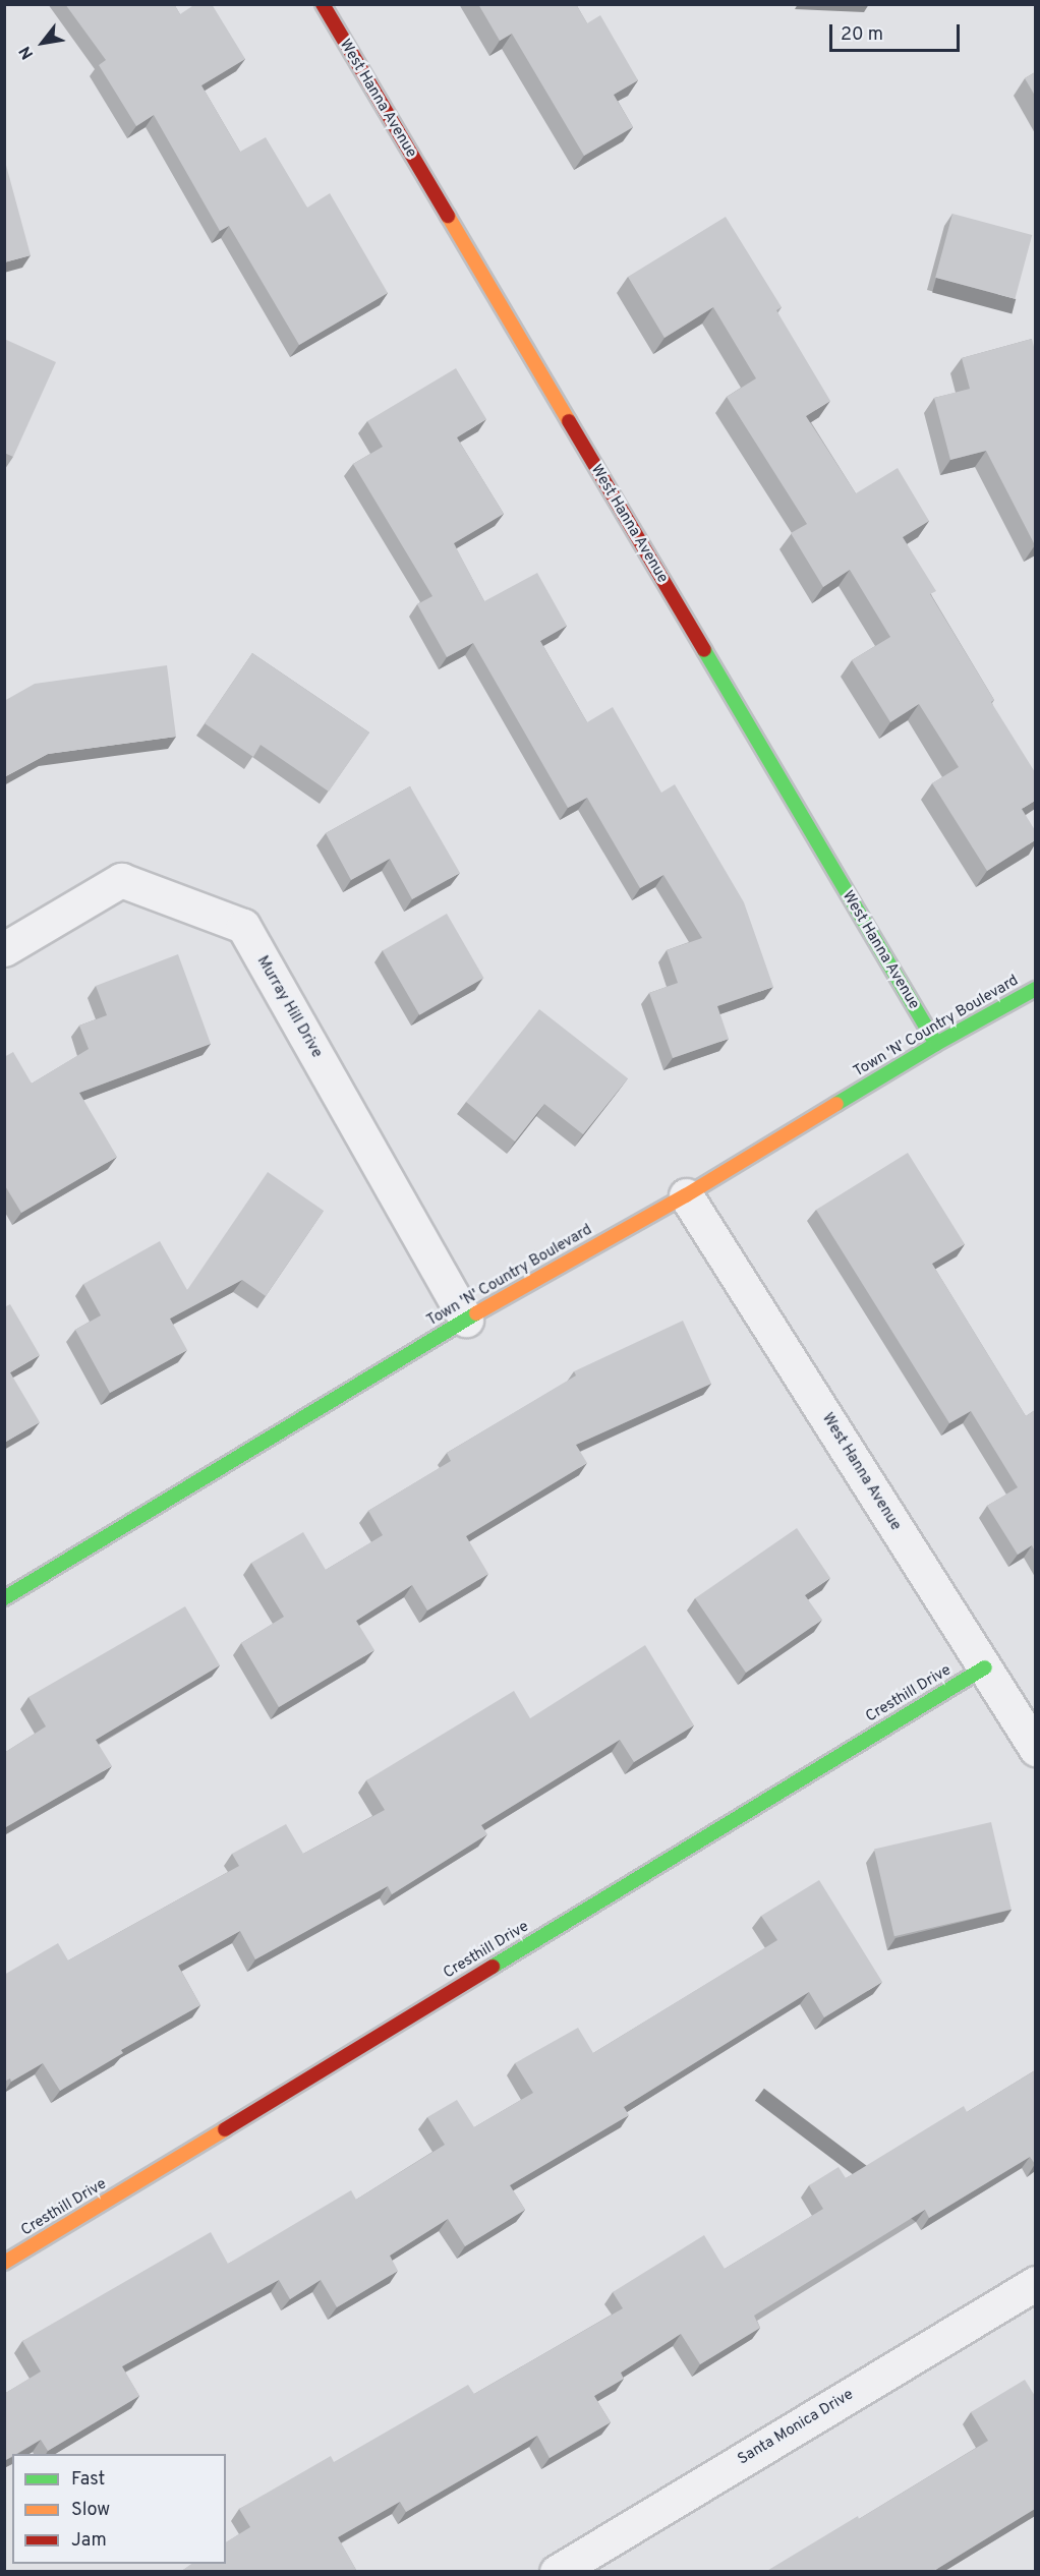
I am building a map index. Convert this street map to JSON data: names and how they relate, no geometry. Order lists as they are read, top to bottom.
{
  "streets": {
    "street": [
      "West Hanna Avenue",
      "Murray Hill Drive",
      "Town 'N' Country Boulevard",
      "Cresthill Drive",
      "Santa Monica Drive"
    ]
  },
  "crossings": [
    ["West Hanna Avenue", "Town 'N' Country Boulevard"],
    ["West Hanna Avenue", "Cresthill Drive"],
    ["Murray Hill Drive", "Town 'N' Country Boulevard"]
  ],
  "legend": ["Fast", "Slow", "Jam"],
  "scale_bar": "20 m",
  "north": "bottom left"
}
